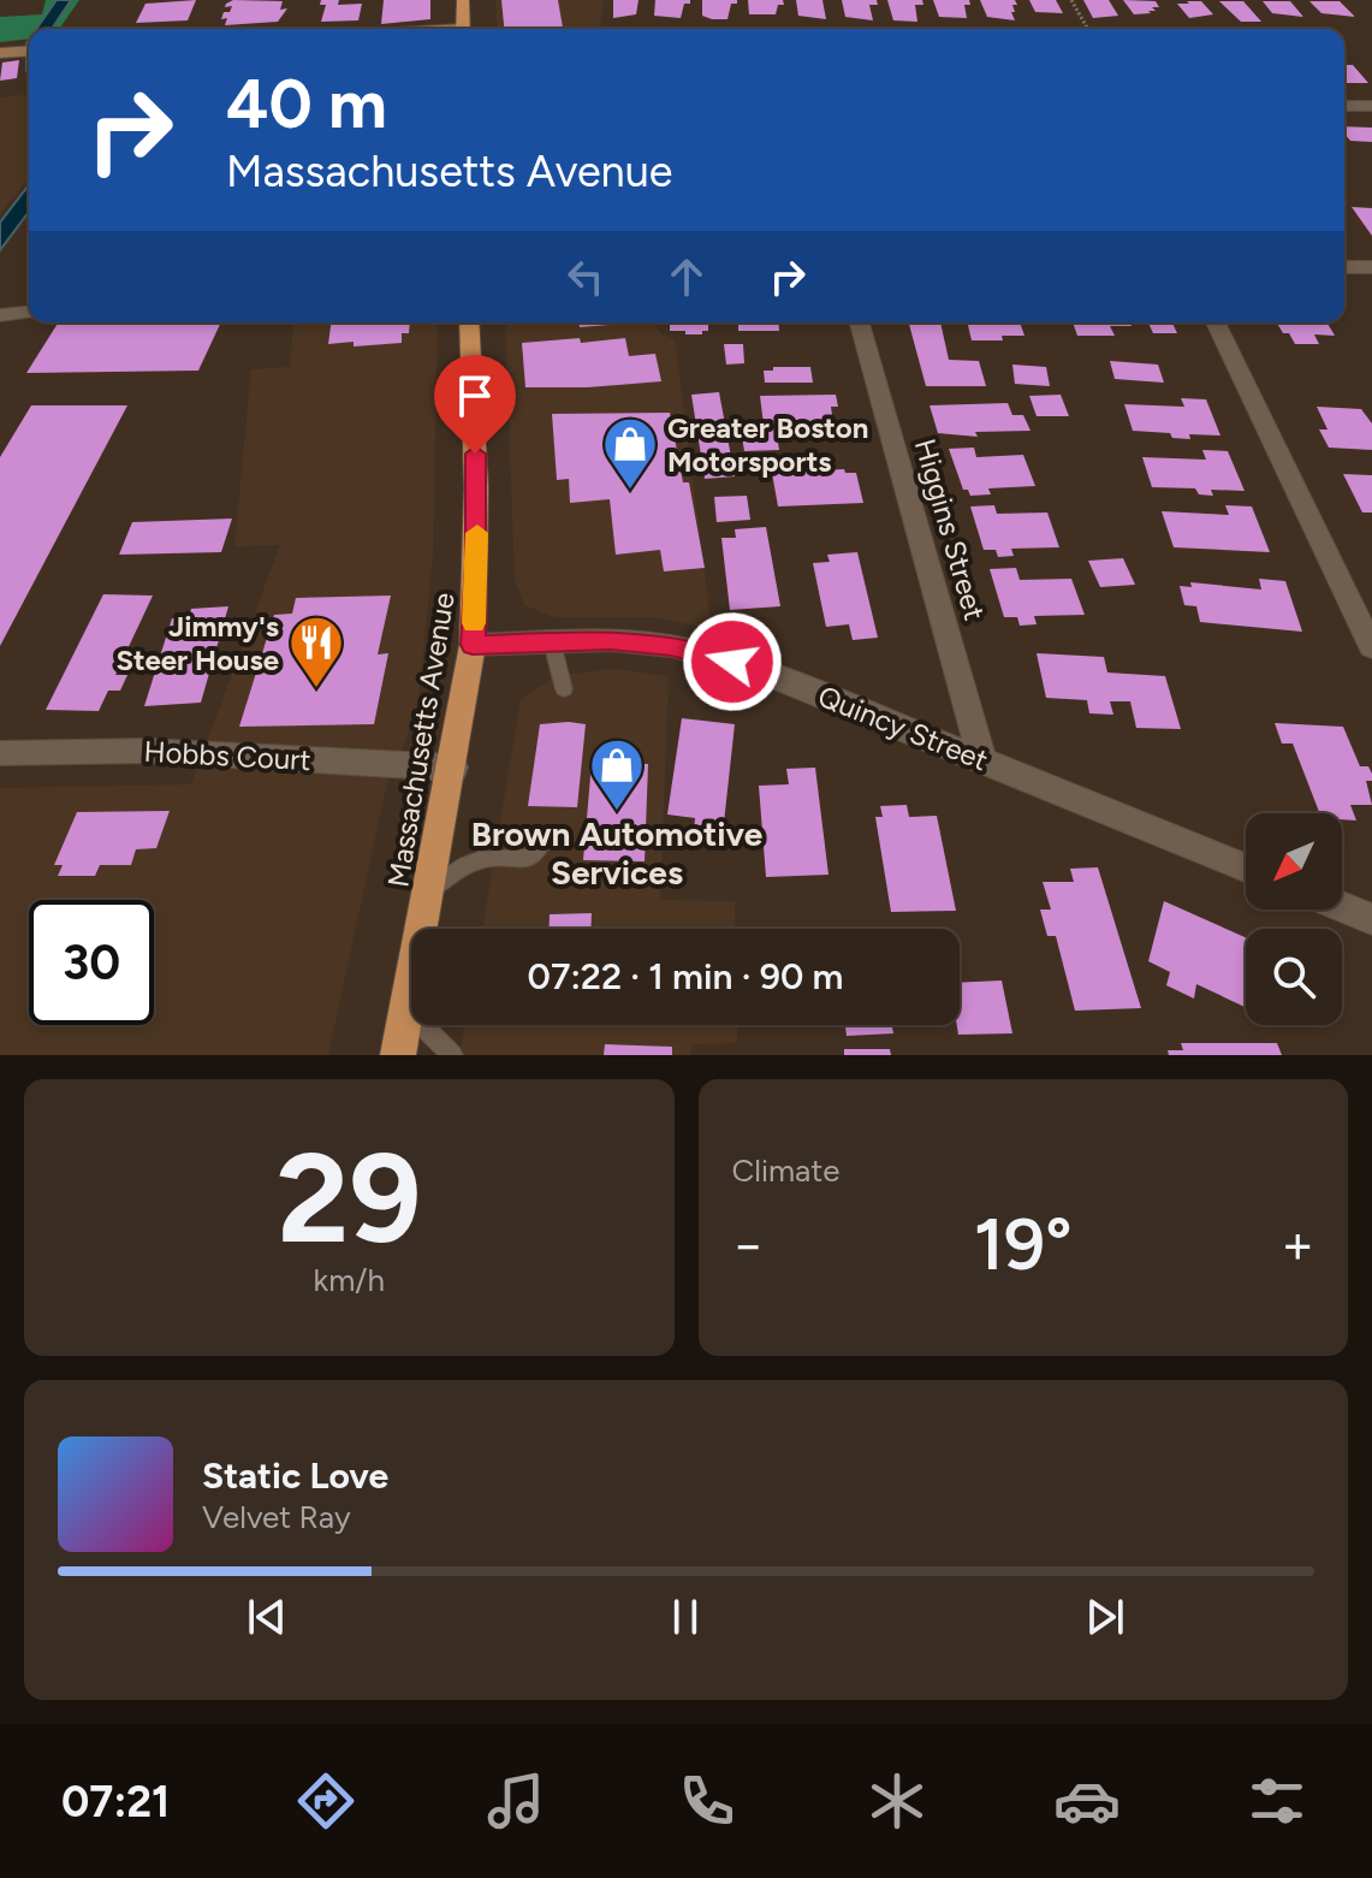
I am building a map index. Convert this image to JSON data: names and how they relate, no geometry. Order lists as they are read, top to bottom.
{
  "streets": {
    "main road": ["Massachusetts Avenue"],
    "street": ["Higgins Street", "Quincy Street", "Hobbs Court"]
  },
  "crossings": [
    ["Higgins Street", "Quincy Street"],
    ["Quincy Street", "Massachusetts Avenue"],
    ["Massachusetts Avenue", "Hobbs Court"]
  ],
  "places": {
    "shop": ["Greater Boston Motorsports", "Brown Automotive Services"],
    "restaurant": ["Jimmy's Steer House"]
  },
  "north": "bottom left",
  "page": {
    "turn": ["40 m", "Massachusetts Avenue"],
    "limit": "30",
    "trip": "07:22 · 1 min · 90 m",
    "tile": [
      ["29", "km/h"],
      "Climate"
    ],
    "heat": ["−", "19°", "+"],
    "song": ["Static Love", "Velvet Ray"],
    "tabs": "07:21"
  }
}
